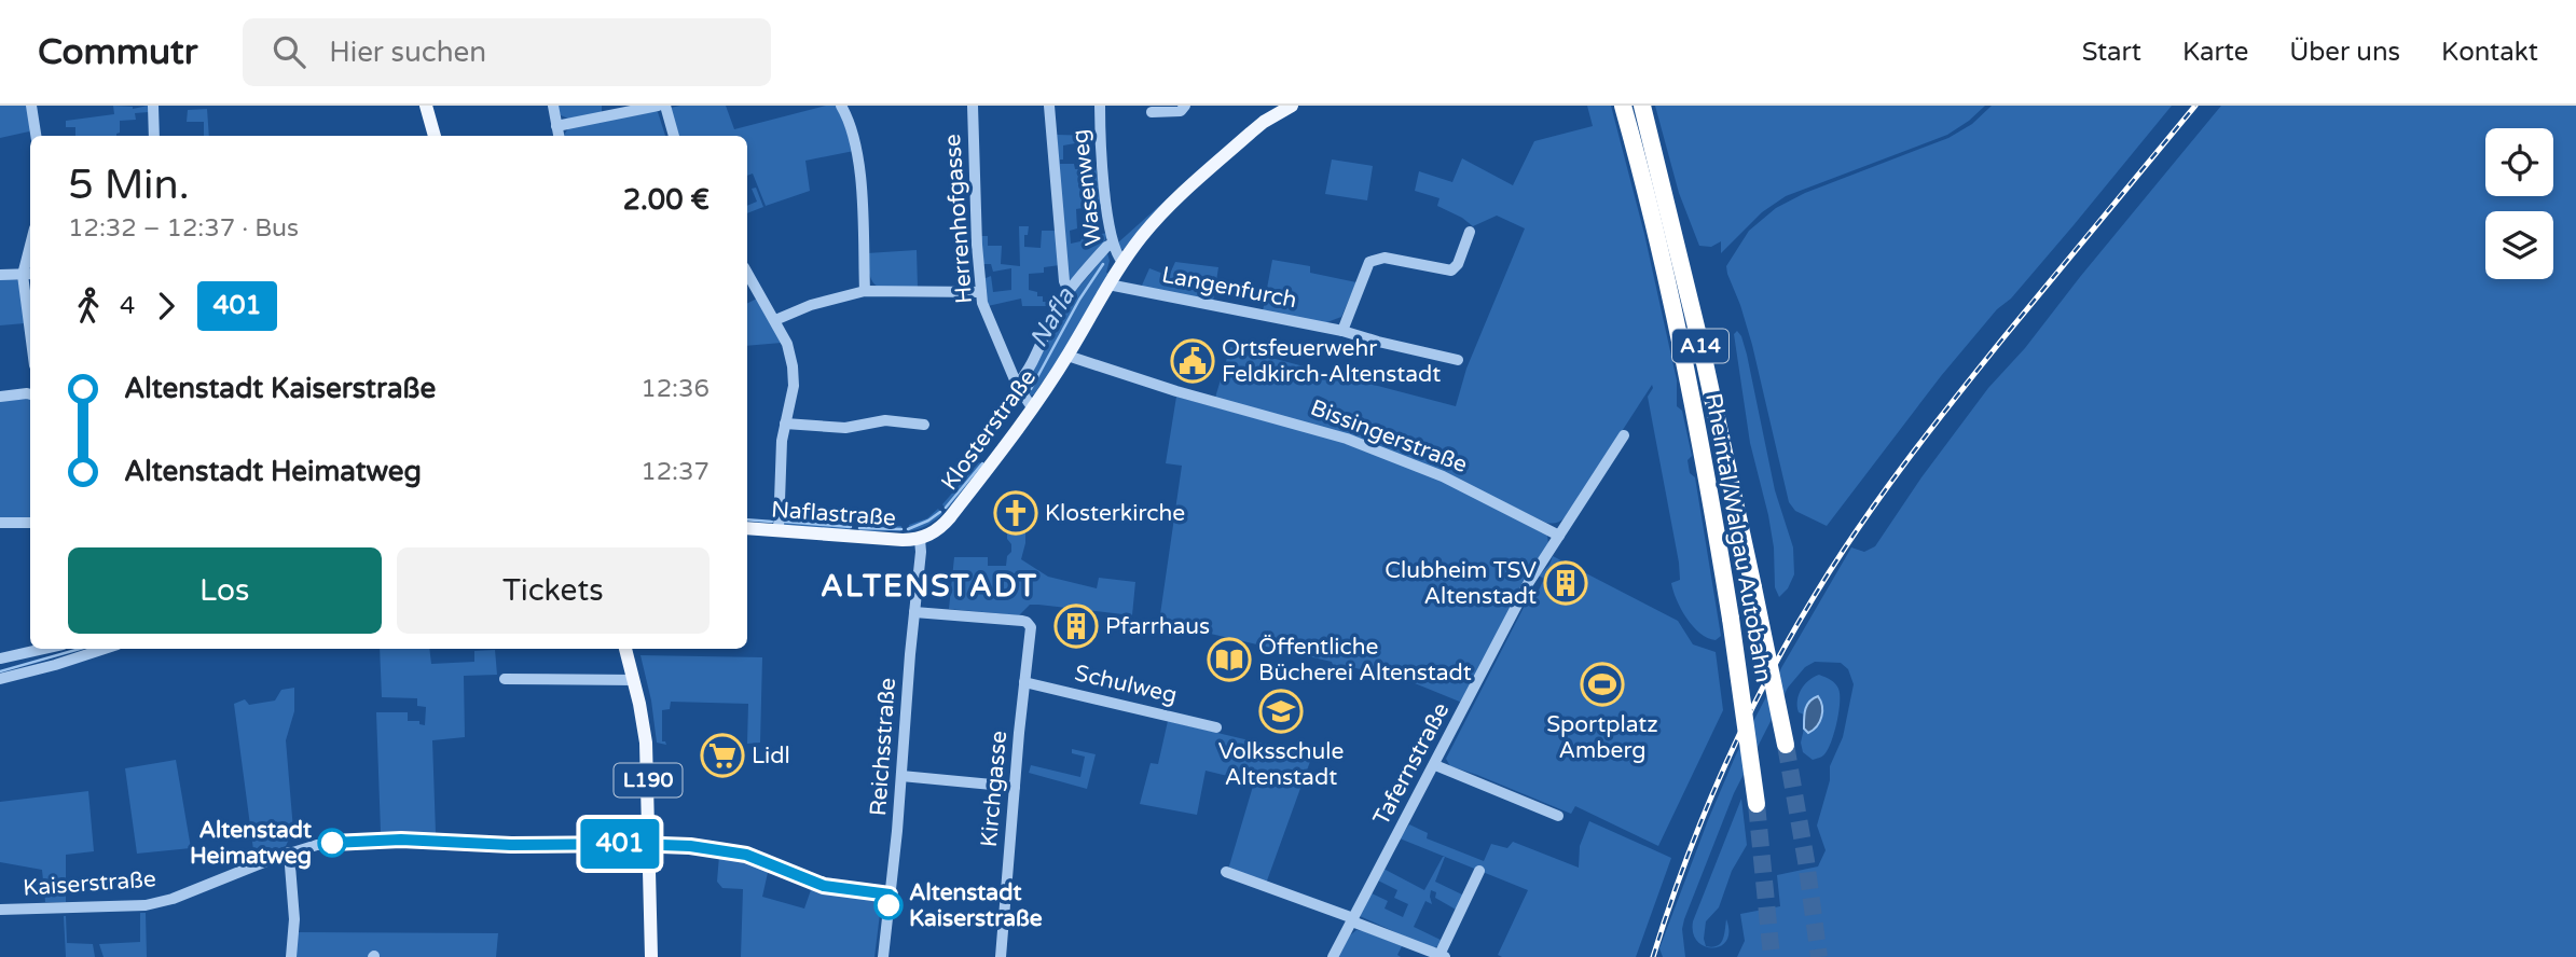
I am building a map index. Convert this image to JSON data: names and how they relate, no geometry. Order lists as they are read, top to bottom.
{
  "streets": {
    "highway": ["A14", "Rheintal/Walgau Autobahn"],
    "main road": ["Klosterstraße", "Naflastraße", "L190"],
    "street": [
      "Wasenweg",
      "Herrenhofgasse",
      "Langenfurch",
      "Bissingerstraße",
      "Schulweg",
      "Reichsstraße",
      "Tafernstraße",
      "Kirchgasse",
      "Kaiserstraße"
    ]
  },
  "crossings": [
    ["Wasenweg", "Klosterstraße"],
    ["Herrenhofgasse", "Klosterstraße"],
    ["Langenfurch", "Klosterstraße"],
    ["Klosterstraße", "Bissingerstraße"],
    ["Klosterstraße", "Naflastraße"],
    ["Klosterstraße", "Reichsstraße"],
    ["Bissingerstraße", "Tafernstraße"],
    ["Naflastraße", "Reichsstraße"],
    ["Schulweg", "Kirchgasse"],
    ["Reichsstraße", "Kirchgasse"],
    ["Reichsstraße", "Kaiserstraße"],
    ["L190", "Kaiserstraße"]
  ],
  "districts": ["ALTENSTADT"],
  "water": ["Nafla"],
  "places": {
    "public building": ["Ortsfeuerwehr Feldkirch-Altenstadt"],
    "church": ["Klosterkirche"],
    "building": ["Clubheim TSV Altenstadt", "Pfarrhaus"],
    "library": ["Öffentliche Bücherei Altenstadt"],
    "sports": ["Sportplatz Amberg"],
    "school or university": ["Volksschule Altenstadt"],
    "supermarket": ["Lidl"],
    "other": ["Altenstadt Heimatweg", "Altenstadt Kaiserstraße"]
  },
  "lines": ["bus line 401"],
  "page": {
    "header": "Commutr",
    "search": "Hier suchen",
    "nav": [
      "Start",
      "Karte",
      "Über uns",
      "Kontakt"
    ],
    "on_map": "401",
    "heading": ["5 Min.", "12:32 – 12:37 · Bus", "2.00 €"],
    "legs": ["4", "401"],
    "list": [
      {
        "name": "Altenstadt Kaiserstraße",
        "value": "12:36"
      },
      {
        "name": "Altenstadt Heimatweg",
        "value": "12:37"
      }
    ],
    "buttons": ["Los", "Tickets"]
  }
}
